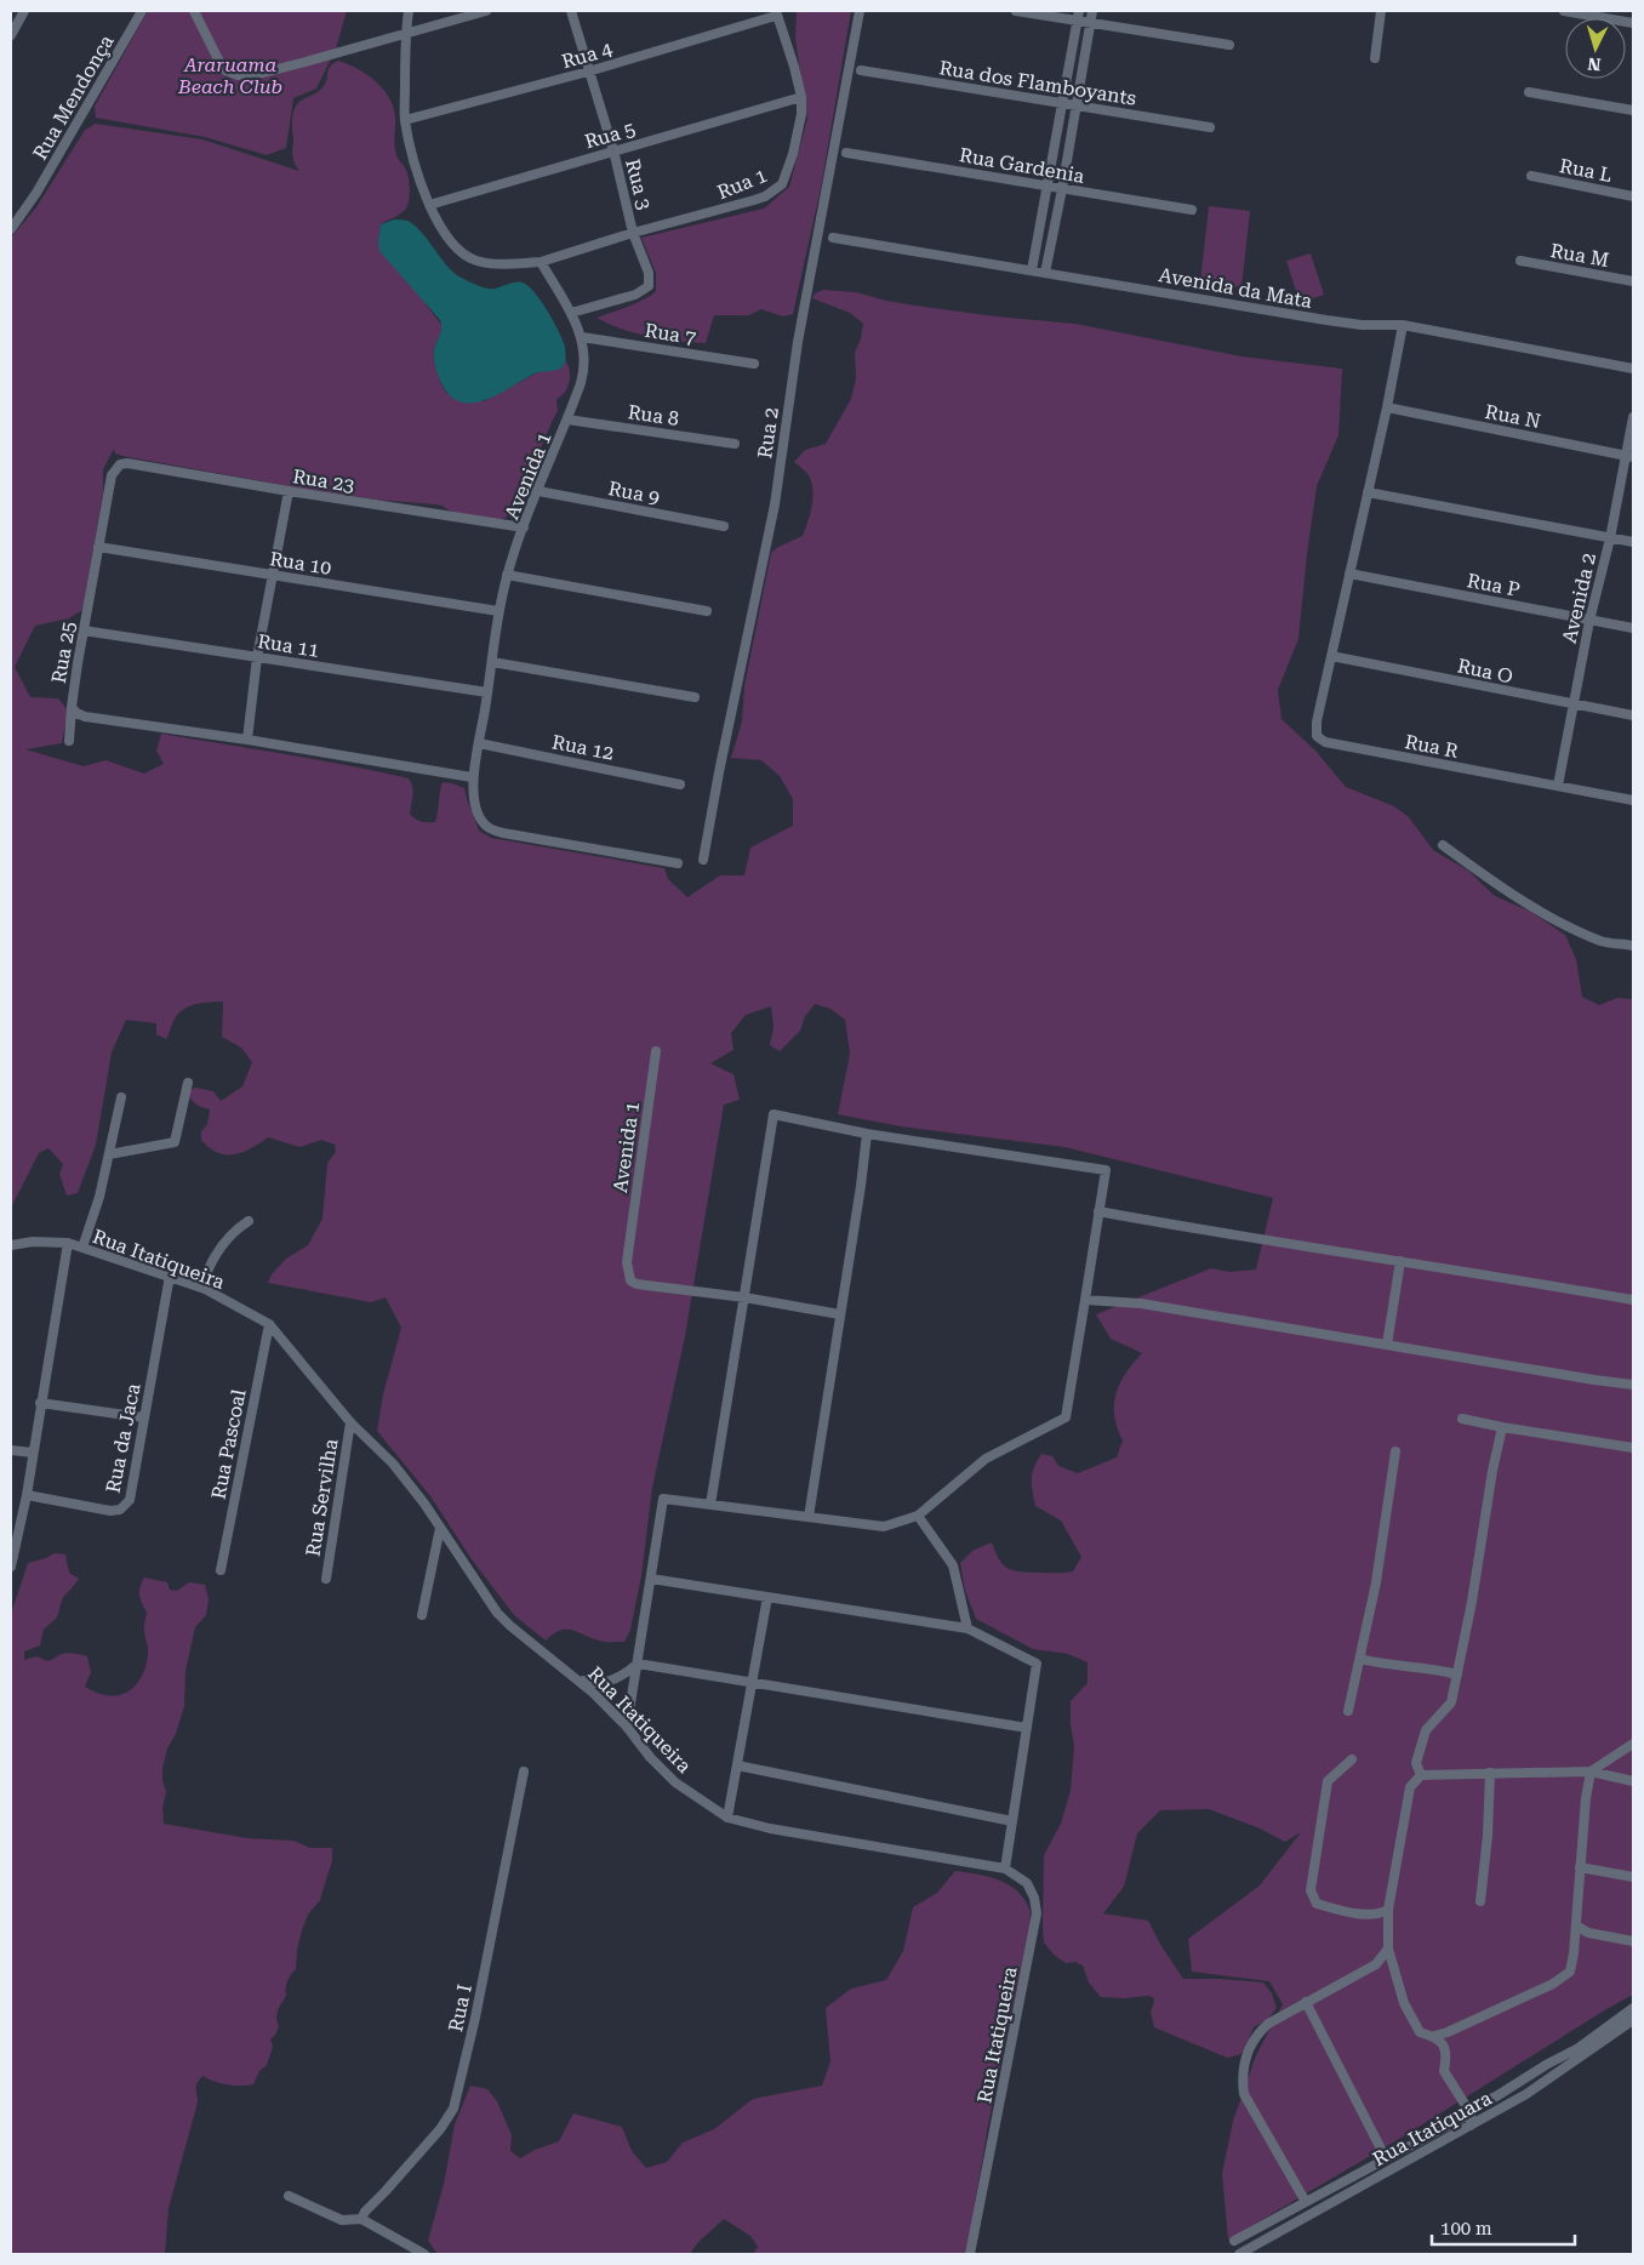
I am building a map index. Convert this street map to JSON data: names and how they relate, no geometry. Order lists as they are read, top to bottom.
{
  "streets": {
    "street": [
      "Rua 4",
      "Rua dos Flamboyants",
      "Rua Mendonça",
      "Rua 5",
      "Rua Gardenia",
      "Rua L",
      "Rua 1",
      "Rua 3",
      "Rua M",
      "Avenida da Mata",
      "Rua 7",
      "Rua 8",
      "Rua N",
      "Rua 2",
      "Avenida 1",
      "Rua 23",
      "Rua 9",
      "Rua 10",
      "Rua P",
      "Avenida 2",
      "Rua 11",
      "Rua 25",
      "Rua O",
      "Rua R",
      "Rua 12",
      "Rua Itatiqueira",
      "Rua da Jaca",
      "Rua Pascoal",
      "Rua Servilha",
      "Rua I",
      "Rua Itatiquara"
    ]
  },
  "crossings": [
    ["Rua 4", "Rua 1"],
    ["Rua 4", "Rua 3"],
    ["Rua 5", "Rua 1"],
    ["Rua 5", "Rua 3"],
    ["Rua 1", "Rua 3"],
    ["Rua 1", "Avenida 1"],
    ["Rua 3", "Avenida 1"],
    ["Rua 7", "Avenida 1"],
    ["Rua 8", "Avenida 1"],
    ["Rua N", "Avenida 2"],
    ["Avenida 1", "Rua 23"],
    ["Avenida 1", "Rua 9"],
    ["Avenida 1", "Rua 10"],
    ["Avenida 1", "Rua 11"],
    ["Avenida 1", "Rua 25"],
    ["Avenida 1", "Rua 12"],
    ["Rua 23", "Rua 25"],
    ["Rua 10", "Rua 25"],
    ["Rua P", "Avenida 2"],
    ["Avenida 2", "Rua O"],
    ["Avenida 2", "Rua R"],
    ["Rua 11", "Rua 25"],
    ["Rua O", "Rua R"],
    ["Rua Itatiqueira", "Rua da Jaca"],
    ["Rua Itatiqueira", "Rua Pascoal"],
    ["Rua Itatiqueira", "Rua Servilha"]
  ],
  "parks": ["Araruama Beach Club"],
  "scale_bar": "100 m",
  "north": "bottom"
}
